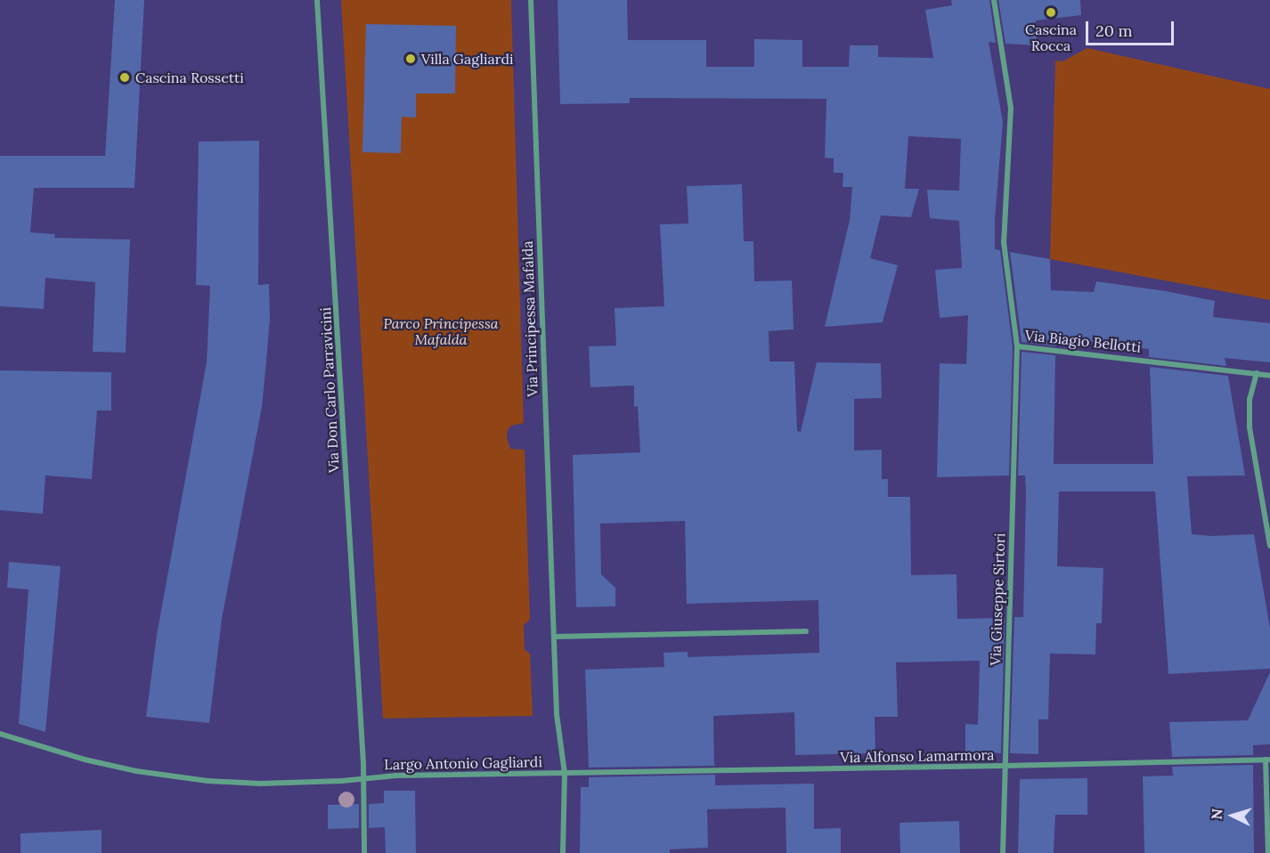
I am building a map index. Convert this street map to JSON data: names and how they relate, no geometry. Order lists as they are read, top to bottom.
{
  "streets": {
    "street": [
      "Via Principessa Mafalda",
      "Via Biagio Bellotti",
      "Via Don Carlo Parravicini",
      "Via Giuseppe Sirtori",
      "Via Alfonso Lamarmora",
      "Largo Antonio Gagliardi"
    ]
  },
  "crossings": [
    ["Via Principessa Mafalda", "Via Alfonso Lamarmora"],
    ["Via Principessa Mafalda", "Largo Antonio Gagliardi"],
    ["Via Biagio Bellotti", "Via Giuseppe Sirtori"],
    ["Via Don Carlo Parravicini", "Largo Antonio Gagliardi"],
    ["Via Giuseppe Sirtori", "Via Alfonso Lamarmora"],
    ["Via Alfonso Lamarmora", "Largo Antonio Gagliardi"]
  ],
  "parks": ["Parco Principessa Mafalda"],
  "places": ["Cascina Rocca", "Villa Gagliardi", "Cascina Rossetti"],
  "scale_bar": "20 m",
  "north": "left"
}
